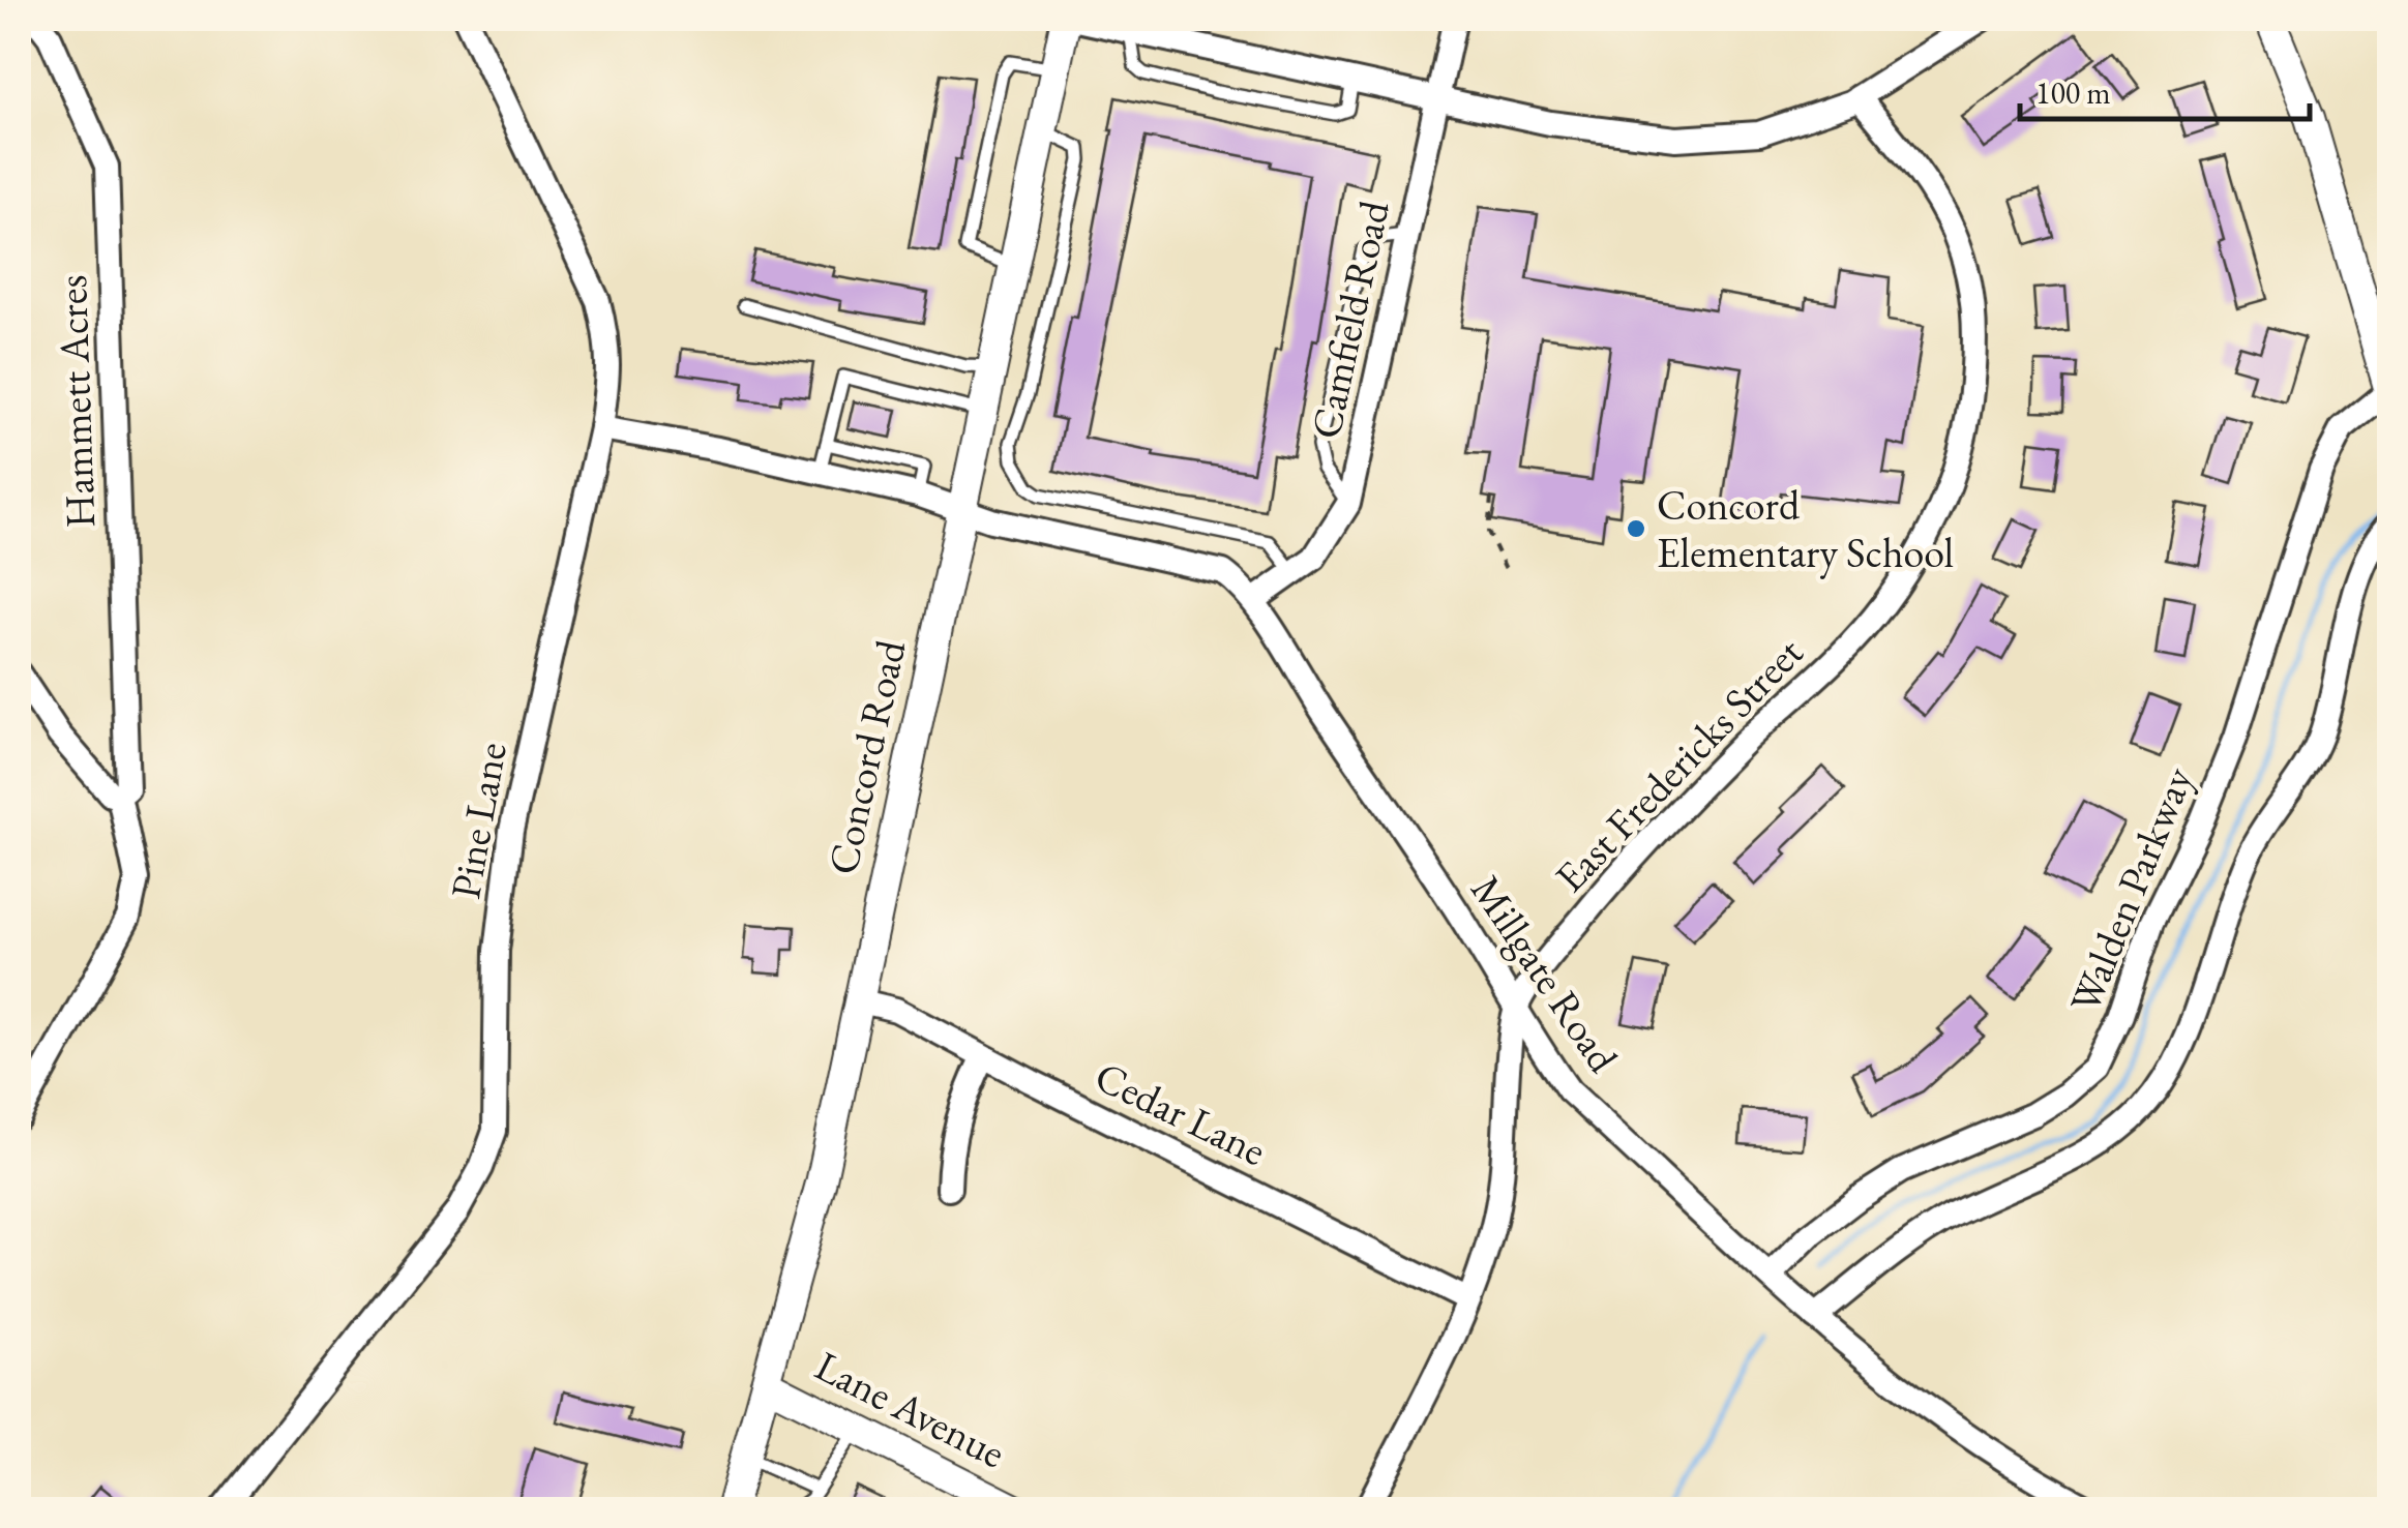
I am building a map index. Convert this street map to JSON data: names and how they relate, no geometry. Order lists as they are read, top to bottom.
{
  "streets": {
    "street": [
      "Camfield Road",
      "Hammett Acres",
      "Concord Road",
      "East Fredericks Street",
      "Pine Lane",
      "Walden Parkway",
      "Millgate Road",
      "Cedar Lane",
      "Lane Avenue"
    ]
  },
  "crossings": [
    ["Camfield Road", "Millgate Road"],
    ["Concord Road", "Millgate Road"],
    ["Concord Road", "Cedar Lane"],
    ["Concord Road", "Lane Avenue"],
    ["East Fredericks Street", "Millgate Road"],
    ["East Fredericks Street", "Cedar Lane"],
    ["Walden Parkway", "Millgate Road"]
  ],
  "places": ["Concord Elementary School"],
  "scale_bar": "100 m"
}
